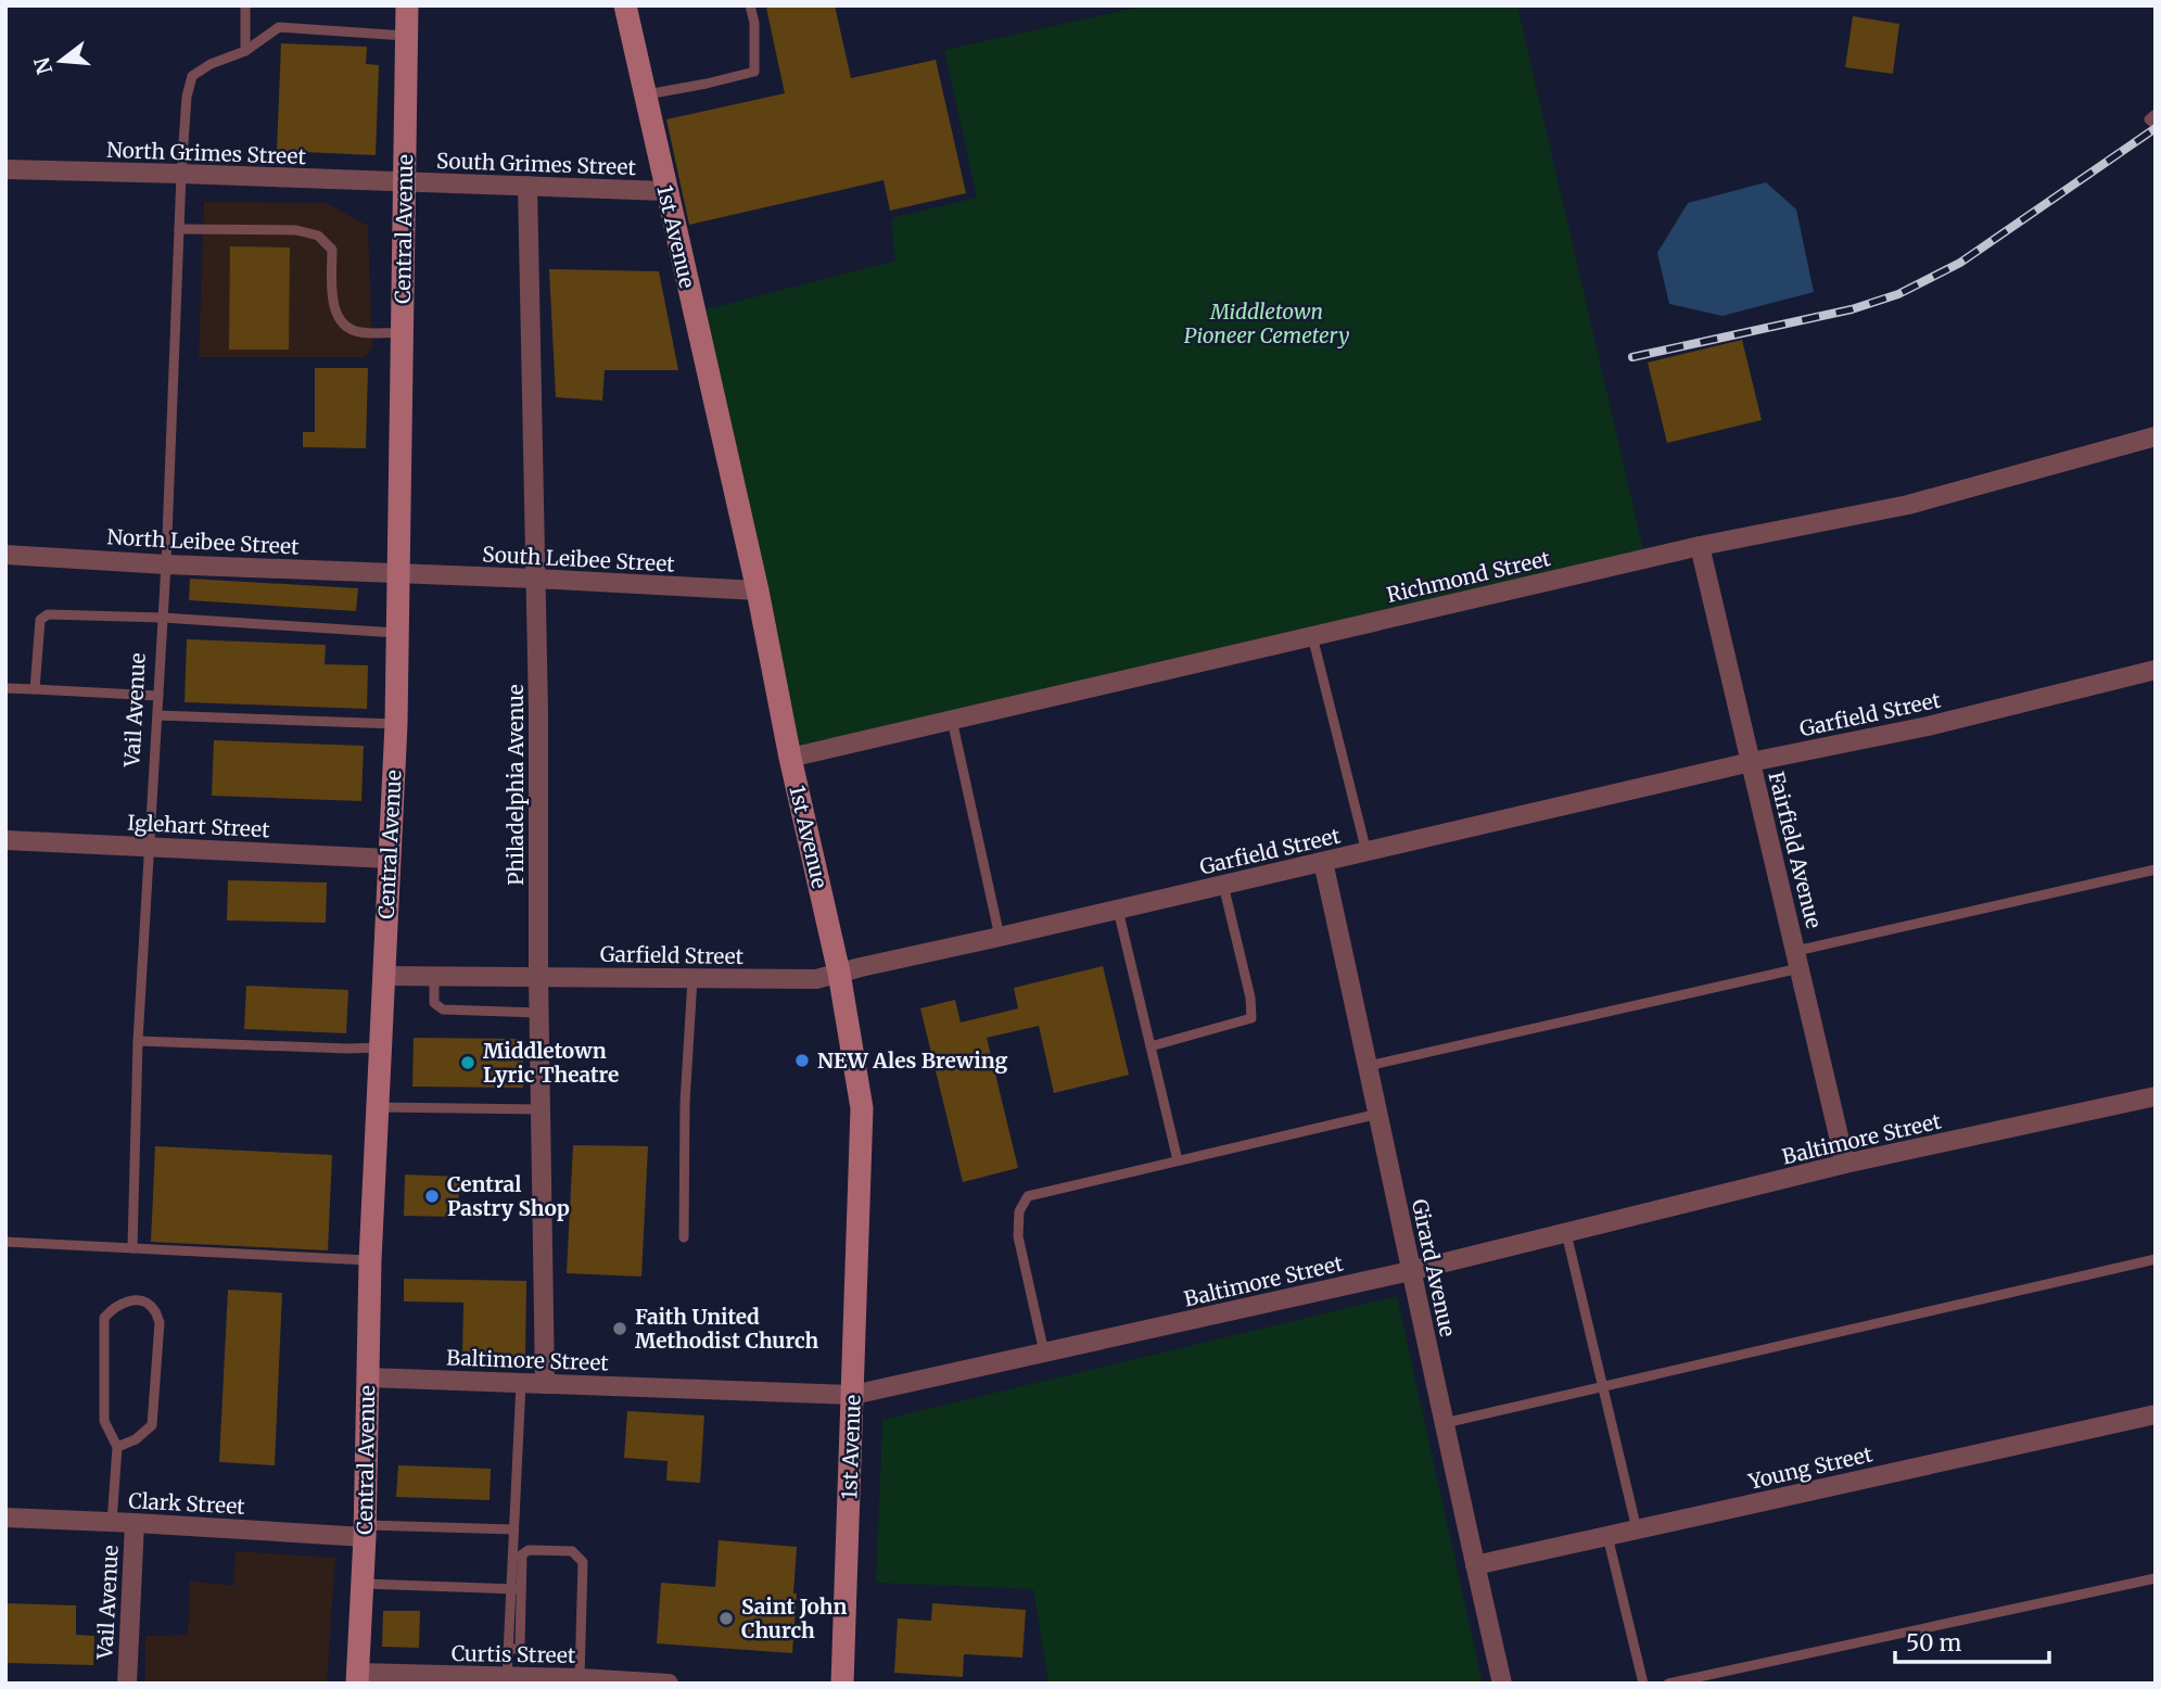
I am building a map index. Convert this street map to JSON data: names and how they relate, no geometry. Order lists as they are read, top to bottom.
{
  "streets": {
    "main road": ["Central Avenue", "1st Avenue"],
    "street": [
      "North Grimes Street",
      "South Grimes Street",
      "North Leibee Street",
      "South Leibee Street",
      "Richmond Street",
      "Vail Avenue",
      "Garfield Street",
      "Philadelphia Avenue",
      "Iglehart Street",
      "Fairfield Avenue",
      "Baltimore Street",
      "Girard Avenue",
      "Young Street",
      "Clark Street",
      "Curtis Street"
    ]
  },
  "crossings": [
    ["North Grimes Street", "South Grimes Street"],
    ["North Grimes Street", "Central Avenue"],
    ["North Grimes Street", "Vail Avenue"],
    ["South Grimes Street", "Central Avenue"],
    ["South Grimes Street", "1st Avenue"],
    ["South Grimes Street", "Philadelphia Avenue"],
    ["Central Avenue", "North Leibee Street"],
    ["Central Avenue", "South Leibee Street"],
    ["Central Avenue", "Garfield Street"],
    ["Central Avenue", "Iglehart Street"],
    ["Central Avenue", "Baltimore Street"],
    ["Central Avenue", "Clark Street"],
    ["Central Avenue", "Curtis Street"],
    ["1st Avenue", "South Leibee Street"],
    ["1st Avenue", "Richmond Street"],
    ["1st Avenue", "Garfield Street"],
    ["1st Avenue", "Baltimore Street"],
    ["North Leibee Street", "South Leibee Street"],
    ["North Leibee Street", "Vail Avenue"],
    ["South Leibee Street", "Philadelphia Avenue"],
    ["Richmond Street", "Fairfield Avenue"],
    ["Vail Avenue", "Iglehart Street"],
    ["Vail Avenue", "Clark Street"],
    ["Garfield Street", "Philadelphia Avenue"],
    ["Garfield Street", "Fairfield Avenue"],
    ["Garfield Street", "Girard Avenue"],
    ["Philadelphia Avenue", "Baltimore Street"],
    ["Fairfield Avenue", "Baltimore Street"],
    ["Baltimore Street", "Girard Avenue"],
    ["Girard Avenue", "Young Street"]
  ],
  "parks": ["Middletown Pioneer Cemetery"],
  "places": [
    "NEW Ales Brewing",
    "Middletown Lyric Theatre",
    "Central Pastry Shop",
    "Faith United Methodist Church",
    "Saint John Church"
  ],
  "scale_bar": "50 m",
  "north": "left"
}
